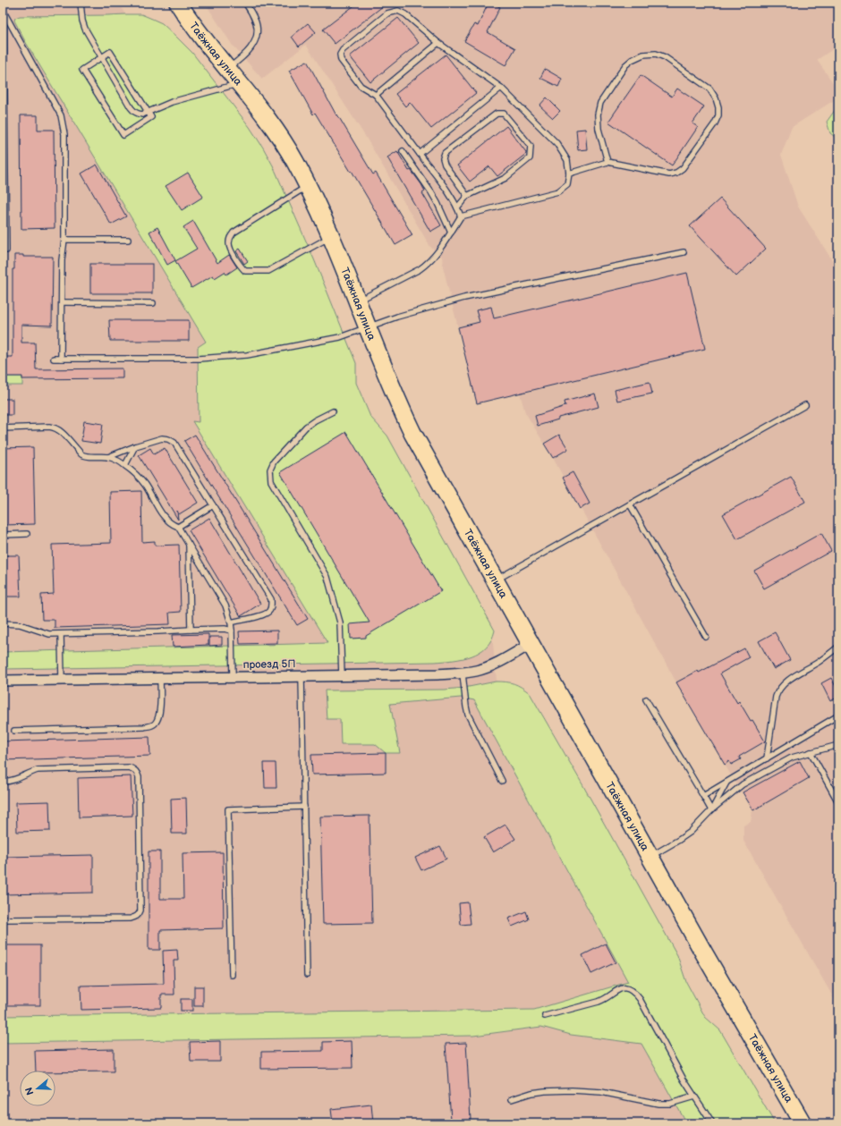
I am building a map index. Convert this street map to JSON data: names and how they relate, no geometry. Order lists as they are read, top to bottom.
{
  "streets": {
    "highway": ["Таёжная улица"],
    "street": ["проезд 5П"]
  },
  "crossings": [
    ["Таёжная улица", "проезд 5П"]
  ],
  "north": "left"
}
